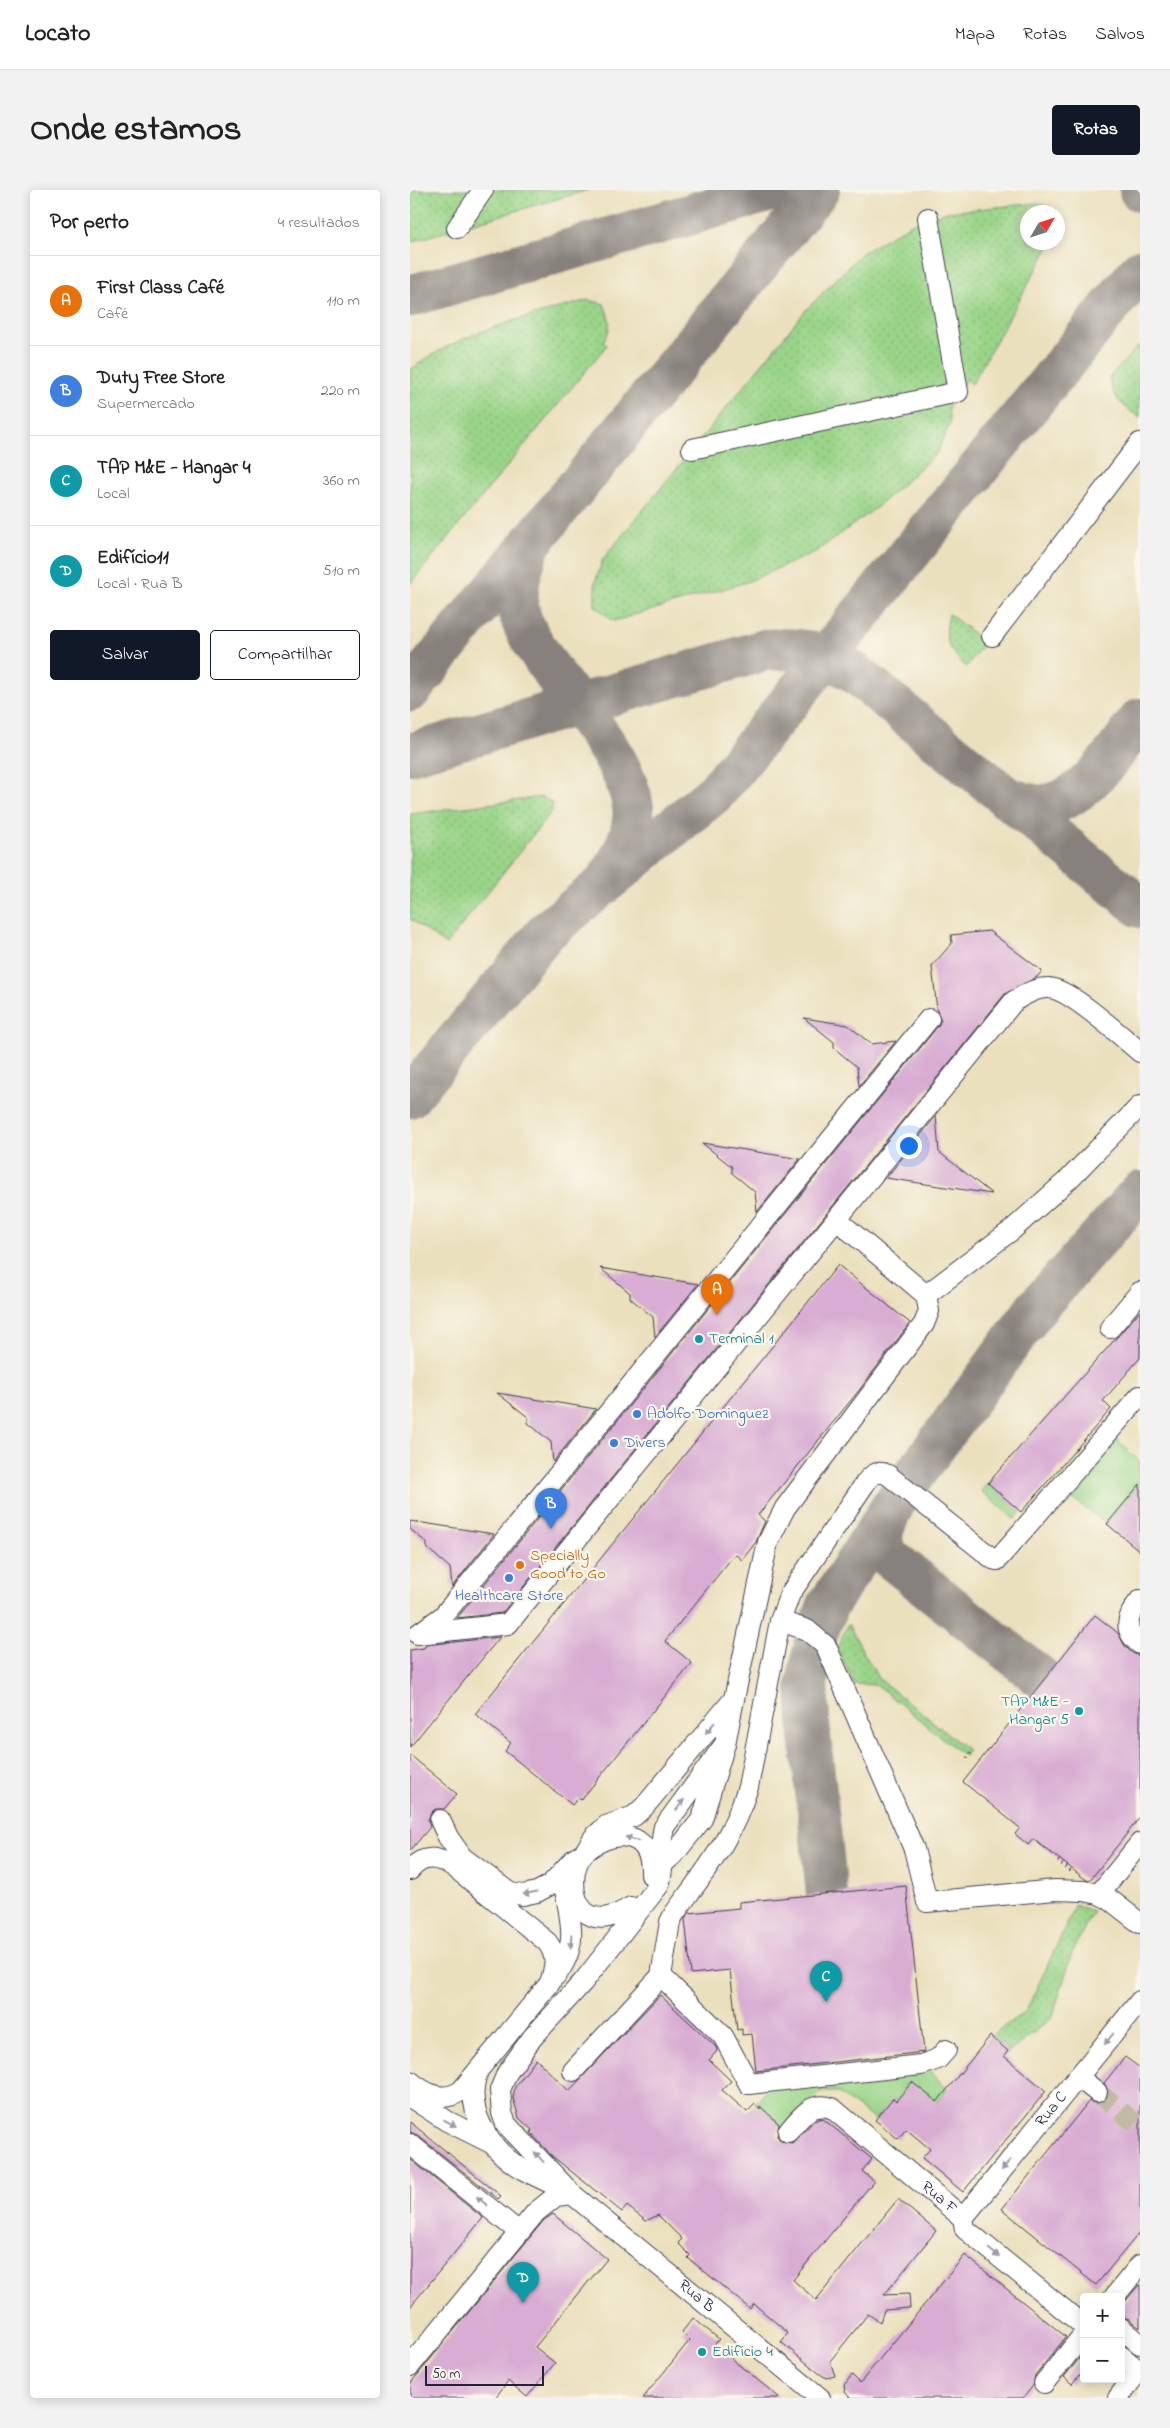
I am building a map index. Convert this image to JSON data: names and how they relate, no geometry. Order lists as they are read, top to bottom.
{
  "streets": {
    "street": ["Rua C", "Rua F", "Rua B"]
  },
  "crossings": [
    ["Rua C", "Rua F"]
  ],
  "one_way": ["Rua C", "Rua F"],
  "places": [
    "Terminal 1",
    "Adolfo Dominguez",
    "Divers",
    "Specially Good to Go",
    "Healthcare Store",
    "TAP M&E - Hangar 5",
    "Edifício 4"
  ],
  "scale_bar": "50 m",
  "north": "top right",
  "page": {
    "header": "Locato",
    "nav": ["Mapa", "Rotas", "Salvos"],
    "title": "Onde estamos",
    "buttons": [
      "Rotas",
      ["Salvar", "Compartilhar"]
    ],
    "heading": ["Por perto", "4 resultados"],
    "list": [
      {
        "mark": "A",
        "name": "First Class Café",
        "note": "Café",
        "value": "110 m"
      },
      {
        "mark": "B",
        "name": "Duty Free Store",
        "note": "Supermercado",
        "value": "220 m"
      },
      {
        "mark": "C",
        "name": "TAP M&E - Hangar 4",
        "note": "Local",
        "value": "360 m"
      },
      {
        "mark": "D",
        "name": "Edifício11",
        "note": "Local · Rua B",
        "value": "510 m"
      }
    ],
    "pins": [
      "A",
      "B",
      "C",
      "D"
    ],
    "map_buttons": ["+", "−"],
    "scale": "50 m"
  }
}
